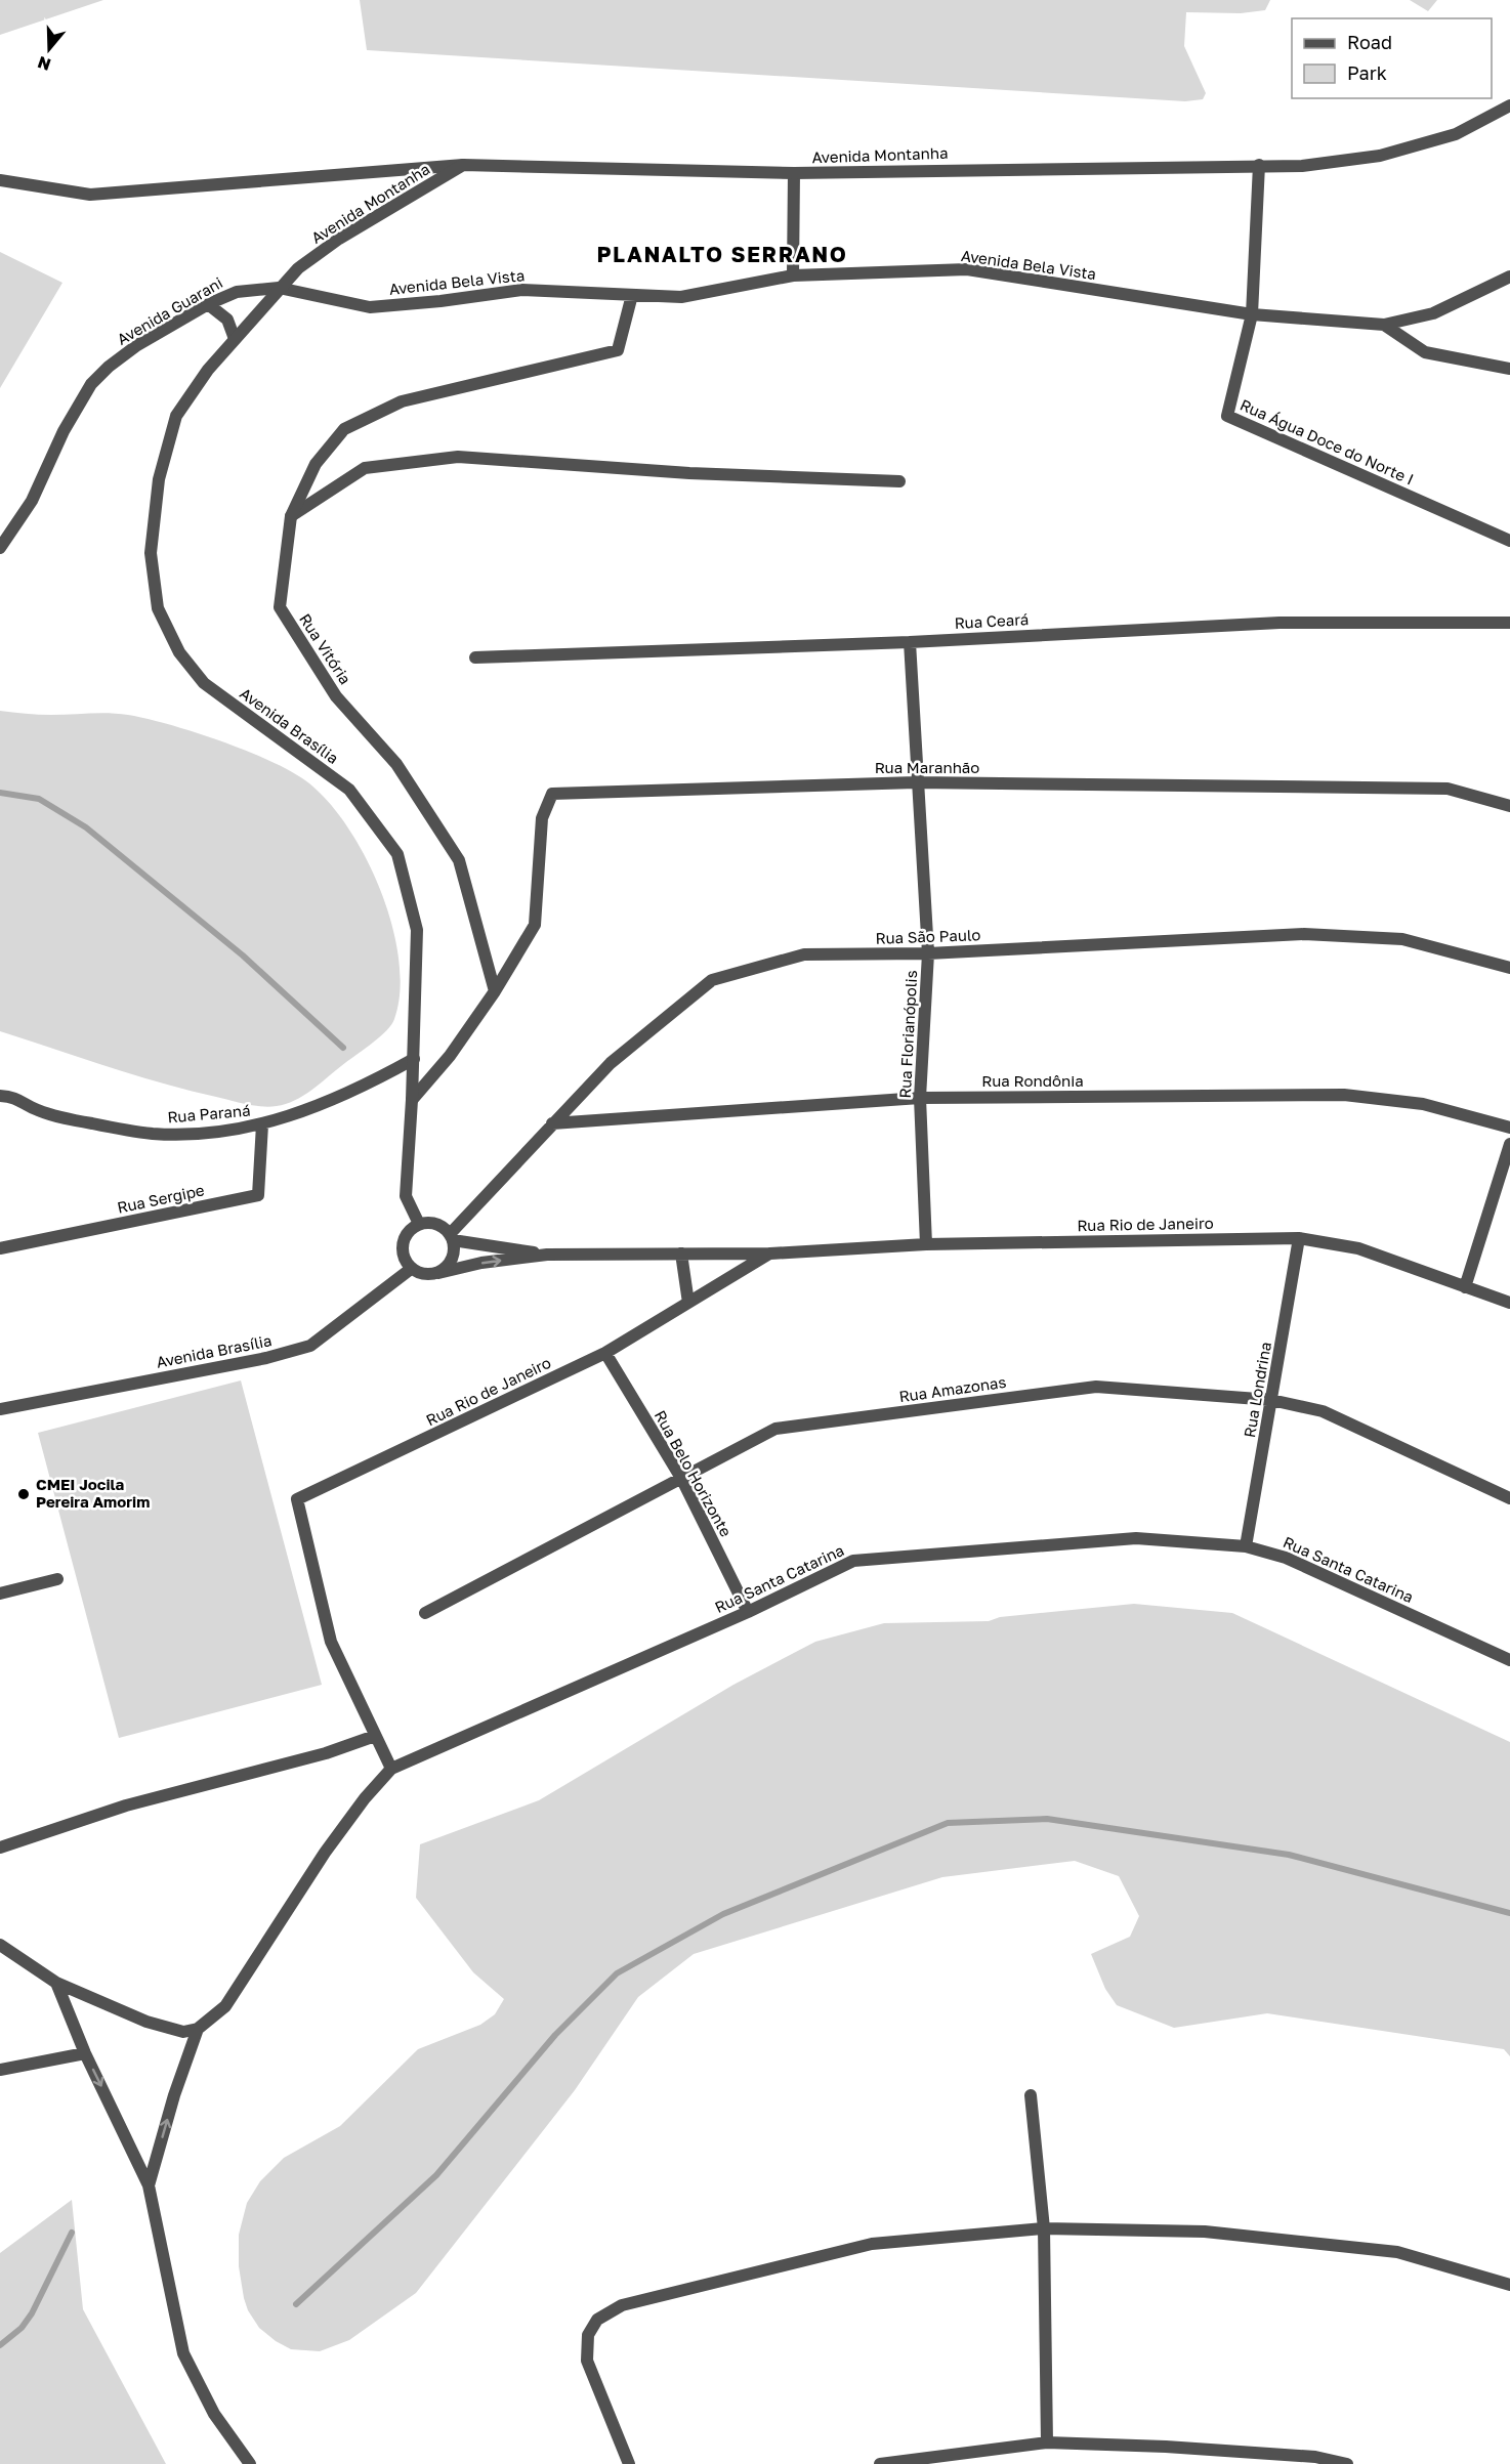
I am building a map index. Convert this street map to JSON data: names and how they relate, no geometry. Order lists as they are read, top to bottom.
{
  "streets": {
    "street": [
      "Avenida Montanha",
      "Avenida Bela Vista",
      "Avenida Guarani",
      "Rua Água Doce do Norte I",
      "Rua Ceará",
      "Rua Vitória",
      "Avenida Brasília",
      "Rua Maranhão",
      "Rua São Paulo",
      "Rua Florianópolis",
      "Rua Rondônia",
      "Rua Paraná",
      "Rua Sergipe",
      "Rua Rio de Janeiro",
      "Rua Amazonas",
      "Rua Londrina",
      "Rua Belo Horizonte",
      "Rua Santa Catarina"
    ]
  },
  "crossings": [
    ["Avenida Montanha", "Avenida Bela Vista"],
    ["Avenida Montanha", "Avenida Guarani"],
    ["Avenida Montanha", "Rua Água Doce do Norte I"],
    ["Avenida Montanha", "Avenida Brasília"],
    ["Avenida Bela Vista", "Avenida Guarani"],
    ["Avenida Bela Vista", "Rua Água Doce do Norte I"],
    ["Avenida Bela Vista", "Rua Vitória"],
    ["Avenida Bela Vista", "Avenida Brasília"],
    ["Avenida Guarani", "Avenida Brasília"],
    ["Rua Ceará", "Rua Florianópolis"],
    ["Rua Vitória", "Rua Maranhão"],
    ["Avenida Brasília", "Rua São Paulo"],
    ["Avenida Brasília", "Rua Paraná"],
    ["Avenida Brasília", "Rua Rio de Janeiro"],
    ["Rua Maranhão", "Rua Florianópolis"],
    ["Rua São Paulo", "Rua Florianópolis"],
    ["Rua São Paulo", "Rua Rondônia"],
    ["Rua São Paulo", "Rua Rio de Janeiro"],
    ["Rua Florianópolis", "Rua Rondônia"],
    ["Rua Florianópolis", "Rua Rio de Janeiro"],
    ["Rua Paraná", "Rua Sergipe"],
    ["Rua Rio de Janeiro", "Rua Londrina"],
    ["Rua Rio de Janeiro", "Rua Belo Horizonte"],
    ["Rua Amazonas", "Rua Londrina"],
    ["Rua Amazonas", "Rua Belo Horizonte"],
    ["Rua Londrina", "Rua Santa Catarina"],
    ["Rua Belo Horizonte", "Rua Santa Catarina"]
  ],
  "districts": ["PLANALTO SERRANO"],
  "places": ["CMEI Jocila Pereira Amorim"],
  "legend": ["Road", "Park"],
  "north": "bottom"
}
